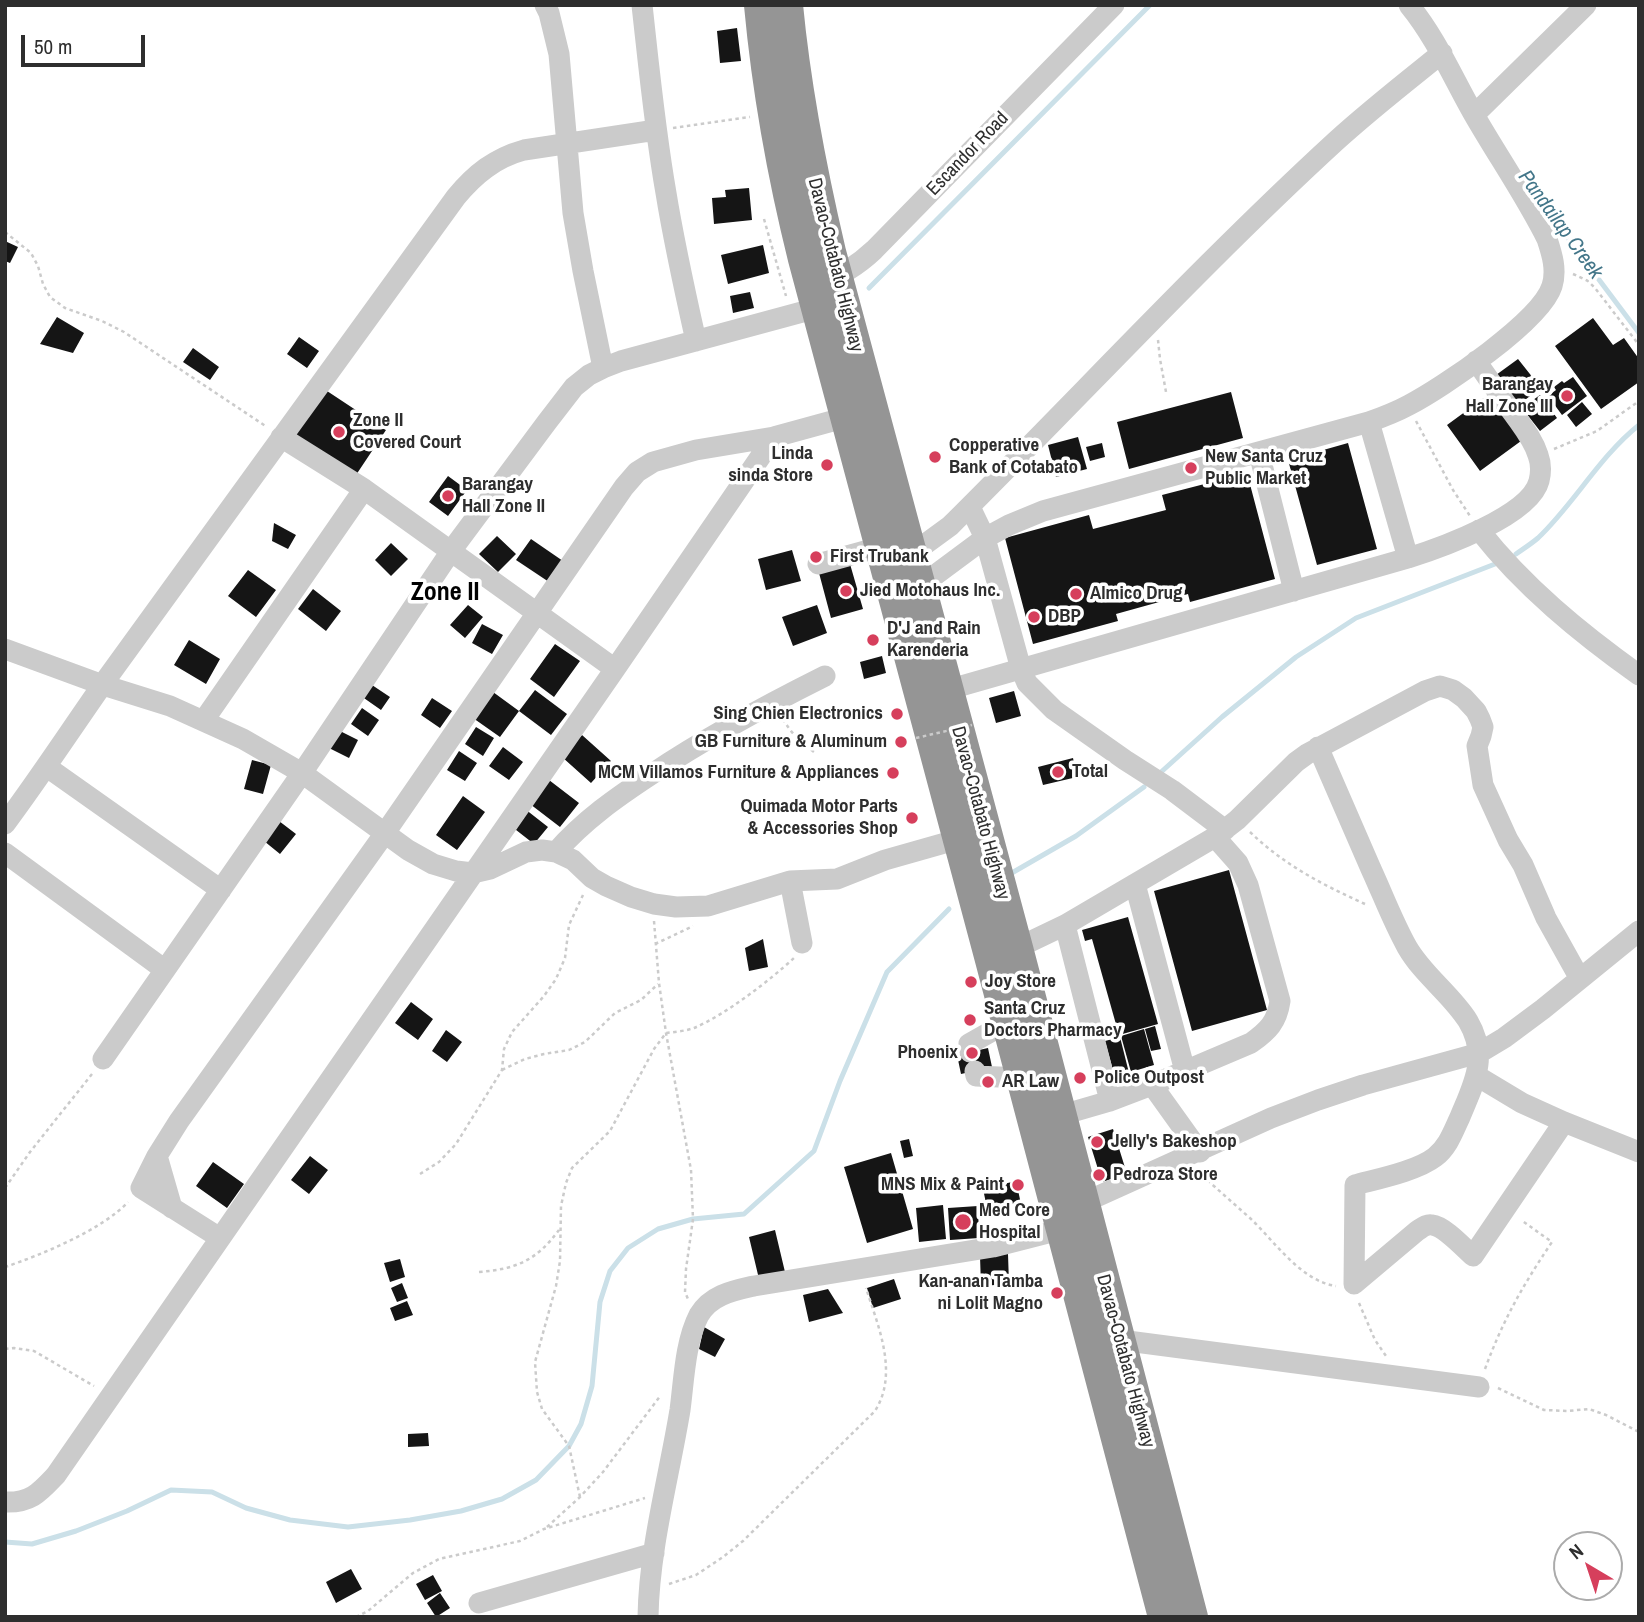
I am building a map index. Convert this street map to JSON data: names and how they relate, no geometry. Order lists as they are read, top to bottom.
{
  "streets": {
    "highway": ["Davao-Cotabato Highway"],
    "street": ["Escandor Road"]
  },
  "crossings": [
    ["Escandor Road", "Davao-Cotabato Highway"]
  ],
  "districts": ["Zone II"],
  "water": ["Pandailap Creek"],
  "places": [
    "Barangay Hall Zone III",
    "Zone II Covered Court",
    "Copperative Bank of Cotabato",
    "Linda sinda Store",
    "New Santa Cruz Public Market",
    "Barangay Hall Zone II",
    "First Trubank",
    "Jied Motohaus Inc.",
    "Almico Drug",
    "DBP",
    "D'J and Rain Karenderia",
    "Sing Chien Electronics",
    "GB Furniture & Aluminum",
    "Total",
    "MCM Villamos Furniture & Appliances",
    "Quimada Motor Parts & Accessories Shop",
    "Joy Store",
    "Santa Cruz Doctors Pharmacy",
    "Phoenix",
    "Police Outpost",
    "AR Law",
    "Jelly's Bakeshop",
    "Pedroza Store",
    "MNS Mix & Paint",
    "Med Core Hospital",
    "Kan-anan Tamba ni Lolit Magno"
  ],
  "scale_bar": "50 m",
  "north": "top left"
}
